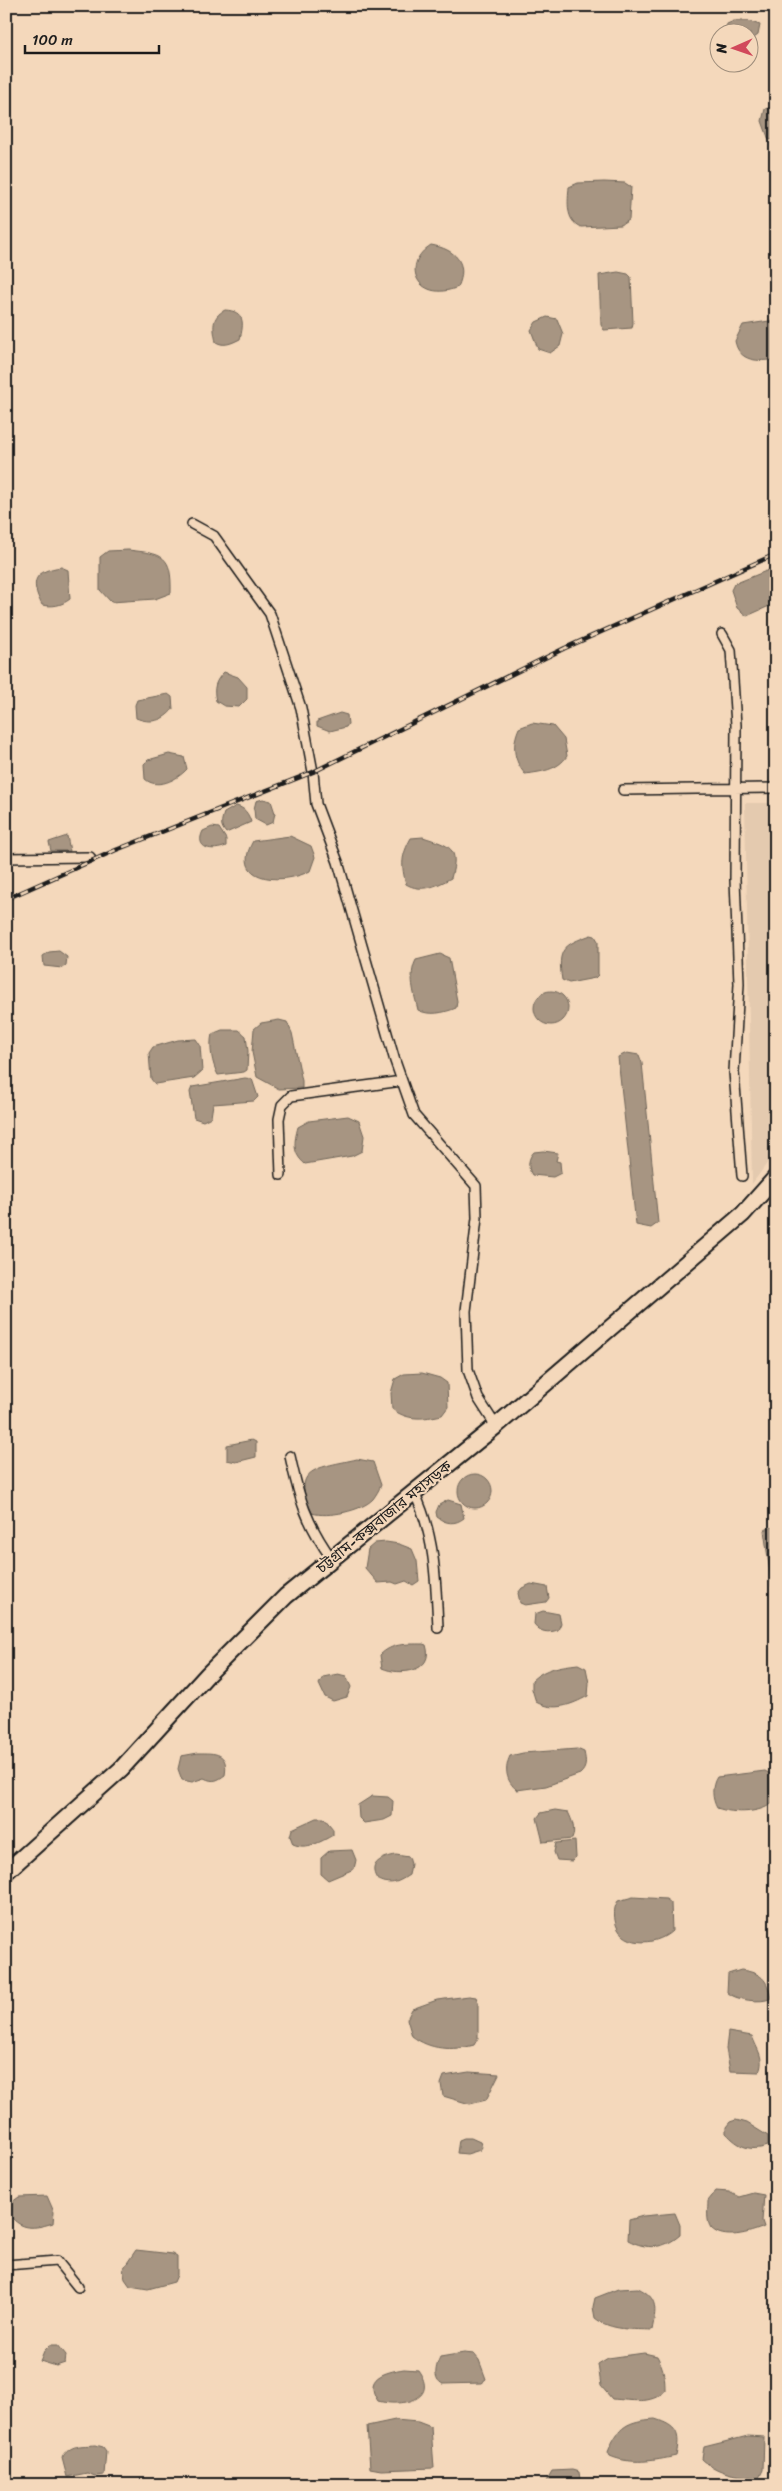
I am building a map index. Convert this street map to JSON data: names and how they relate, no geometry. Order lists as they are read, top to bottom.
{
  "streets": {
    "highway": ["চট্টগ্রাম-কক্সবাজার মহাসড়ক"]
  },
  "scale_bar": "100 m",
  "north": "left"
}
